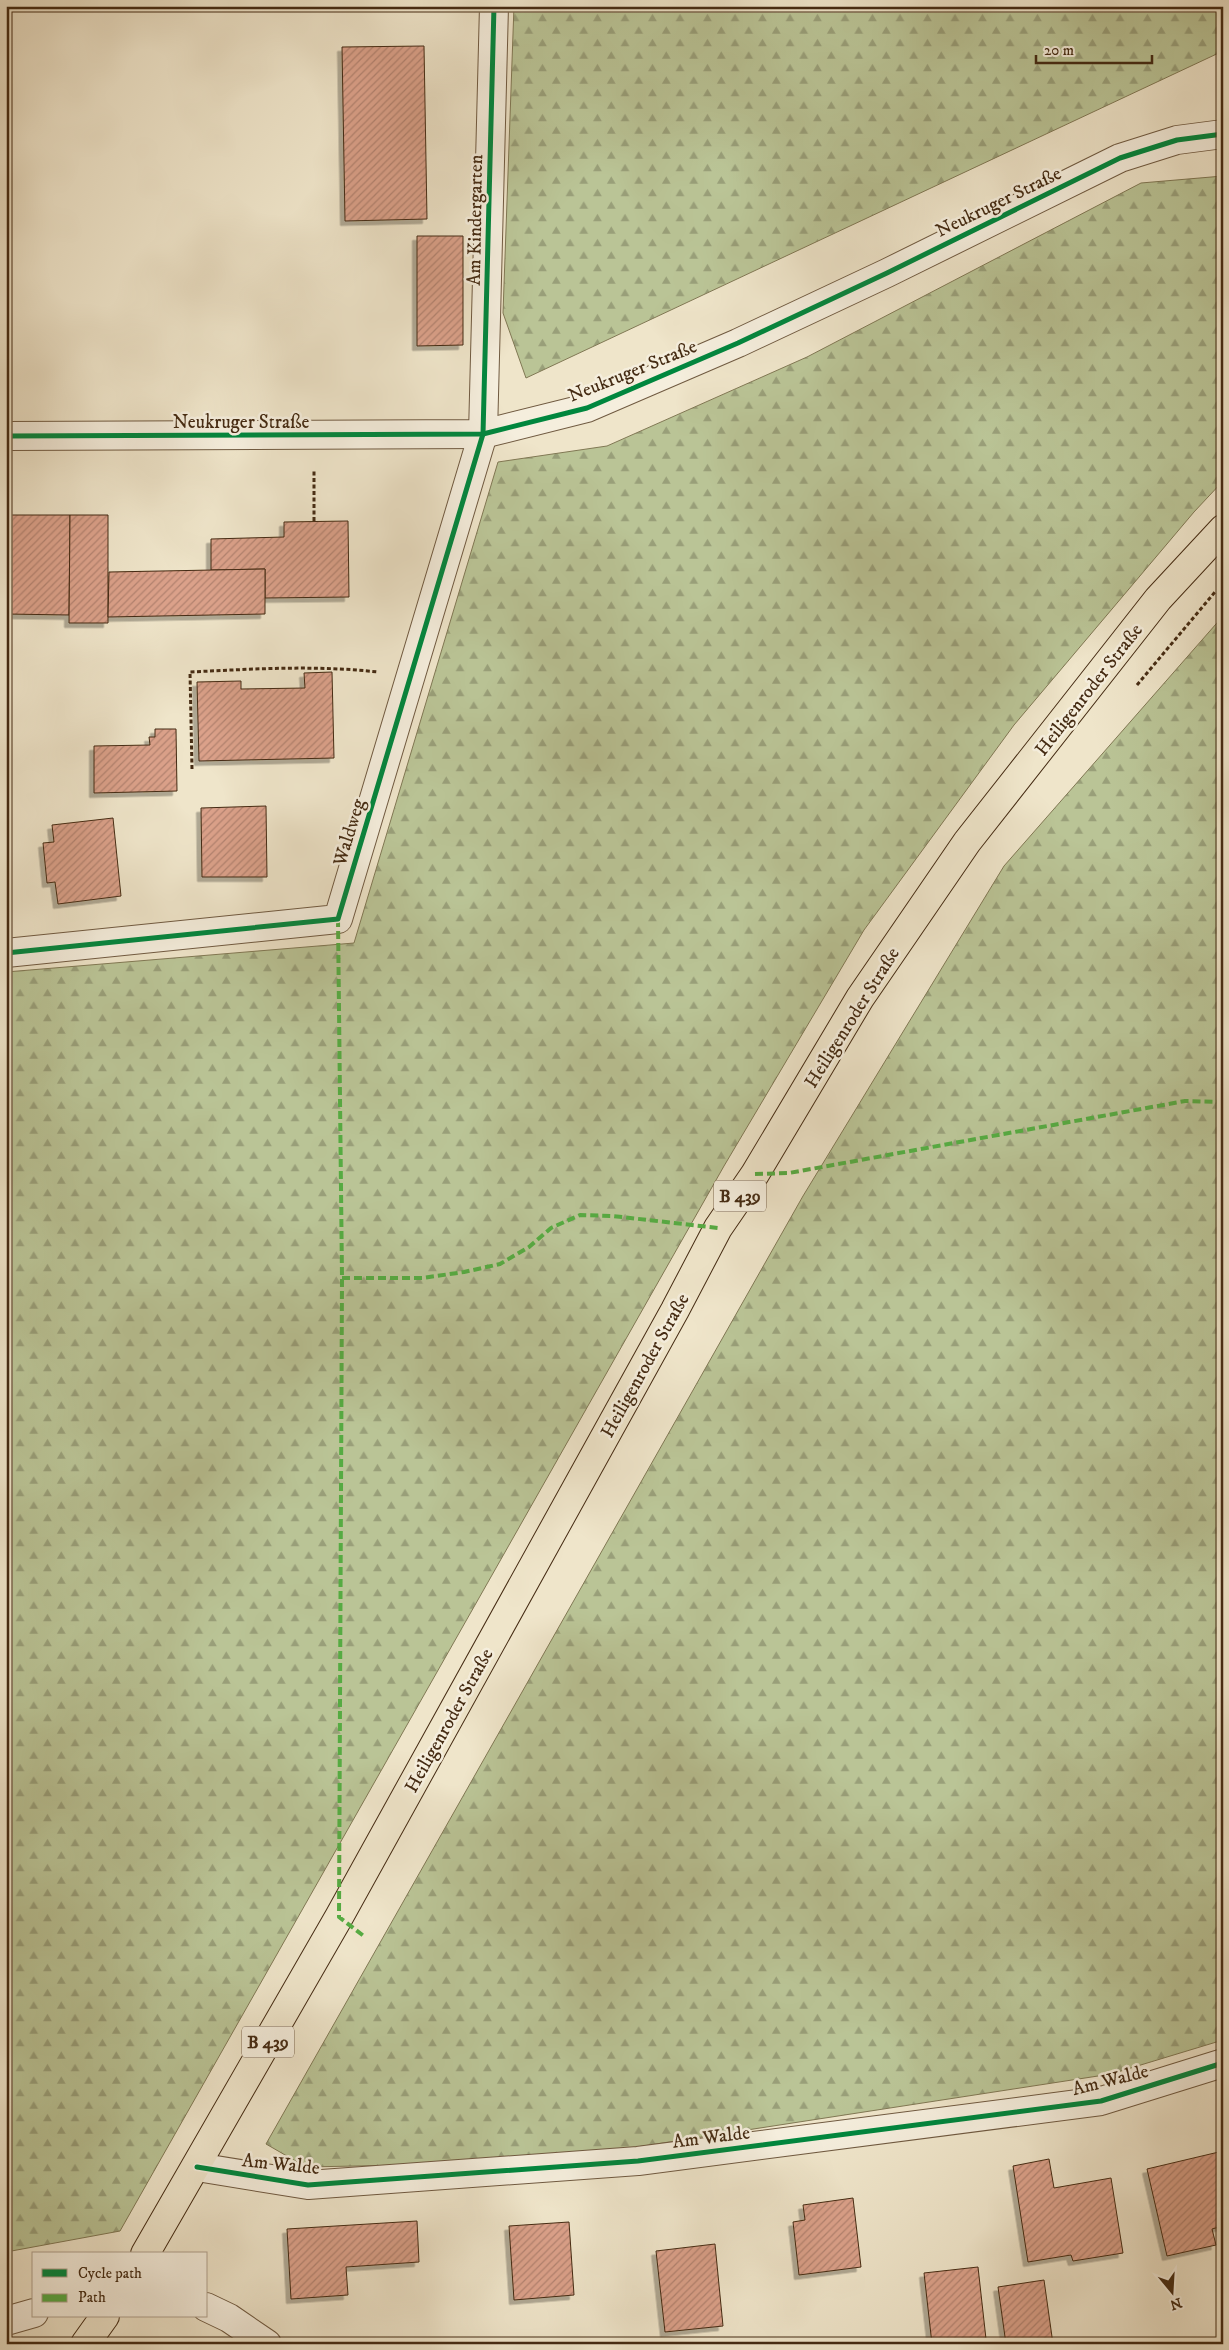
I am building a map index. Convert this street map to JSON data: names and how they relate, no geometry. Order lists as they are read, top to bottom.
{
  "streets": {
    "main road": ["Heiligenroder Straße", "B 439"],
    "street": [
      "Neukruger Straße",
      "Am Kindergarten",
      "Waldweg",
      "Am Walde"
    ]
  },
  "crossings": [
    ["Neukruger Straße", "Am Kindergarten"],
    ["Neukruger Straße", "Waldweg"],
    ["Am Kindergarten", "Waldweg"],
    ["Heiligenroder Straße", "Am Walde"]
  ],
  "legend": ["Cycle path", "Path"],
  "scale_bar": "20 m",
  "north": "bottom"
}
